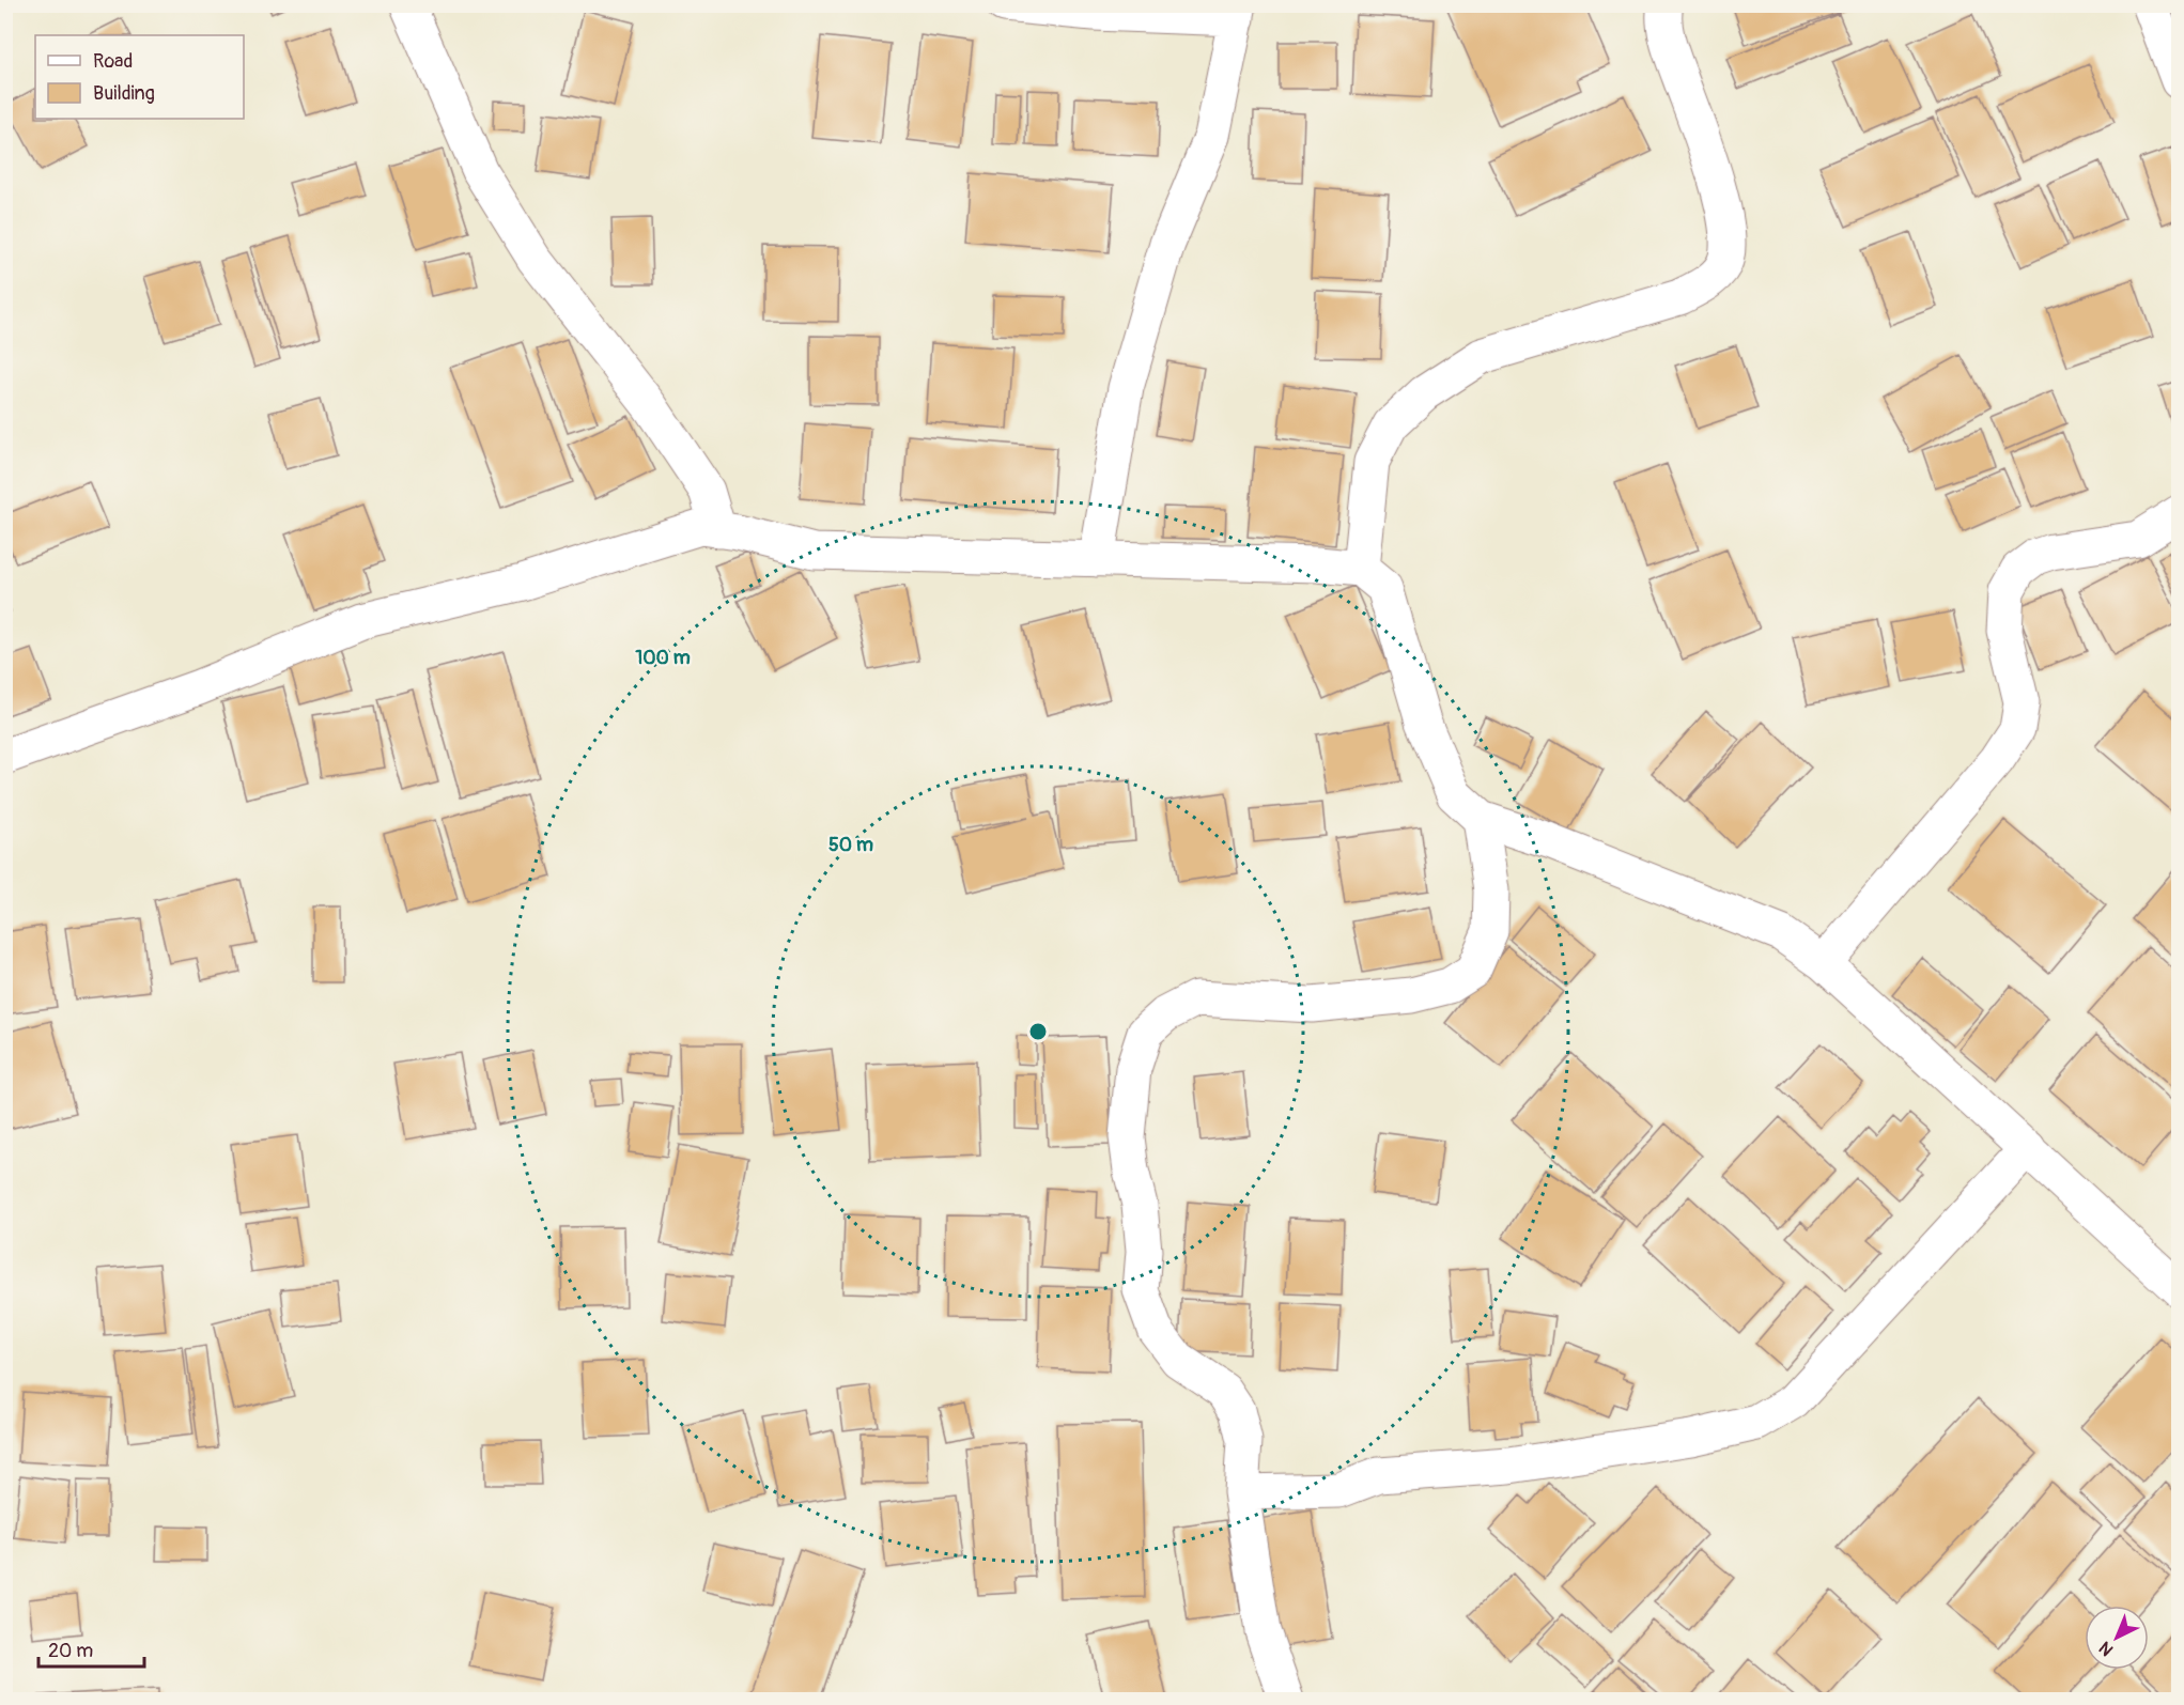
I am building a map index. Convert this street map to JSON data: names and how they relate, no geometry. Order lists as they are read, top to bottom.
{
  "legend": ["Road", "Building"],
  "scale_bar": "20 m",
  "north": "bottom left",
  "rings": ["100 m", "50 m"]
}
